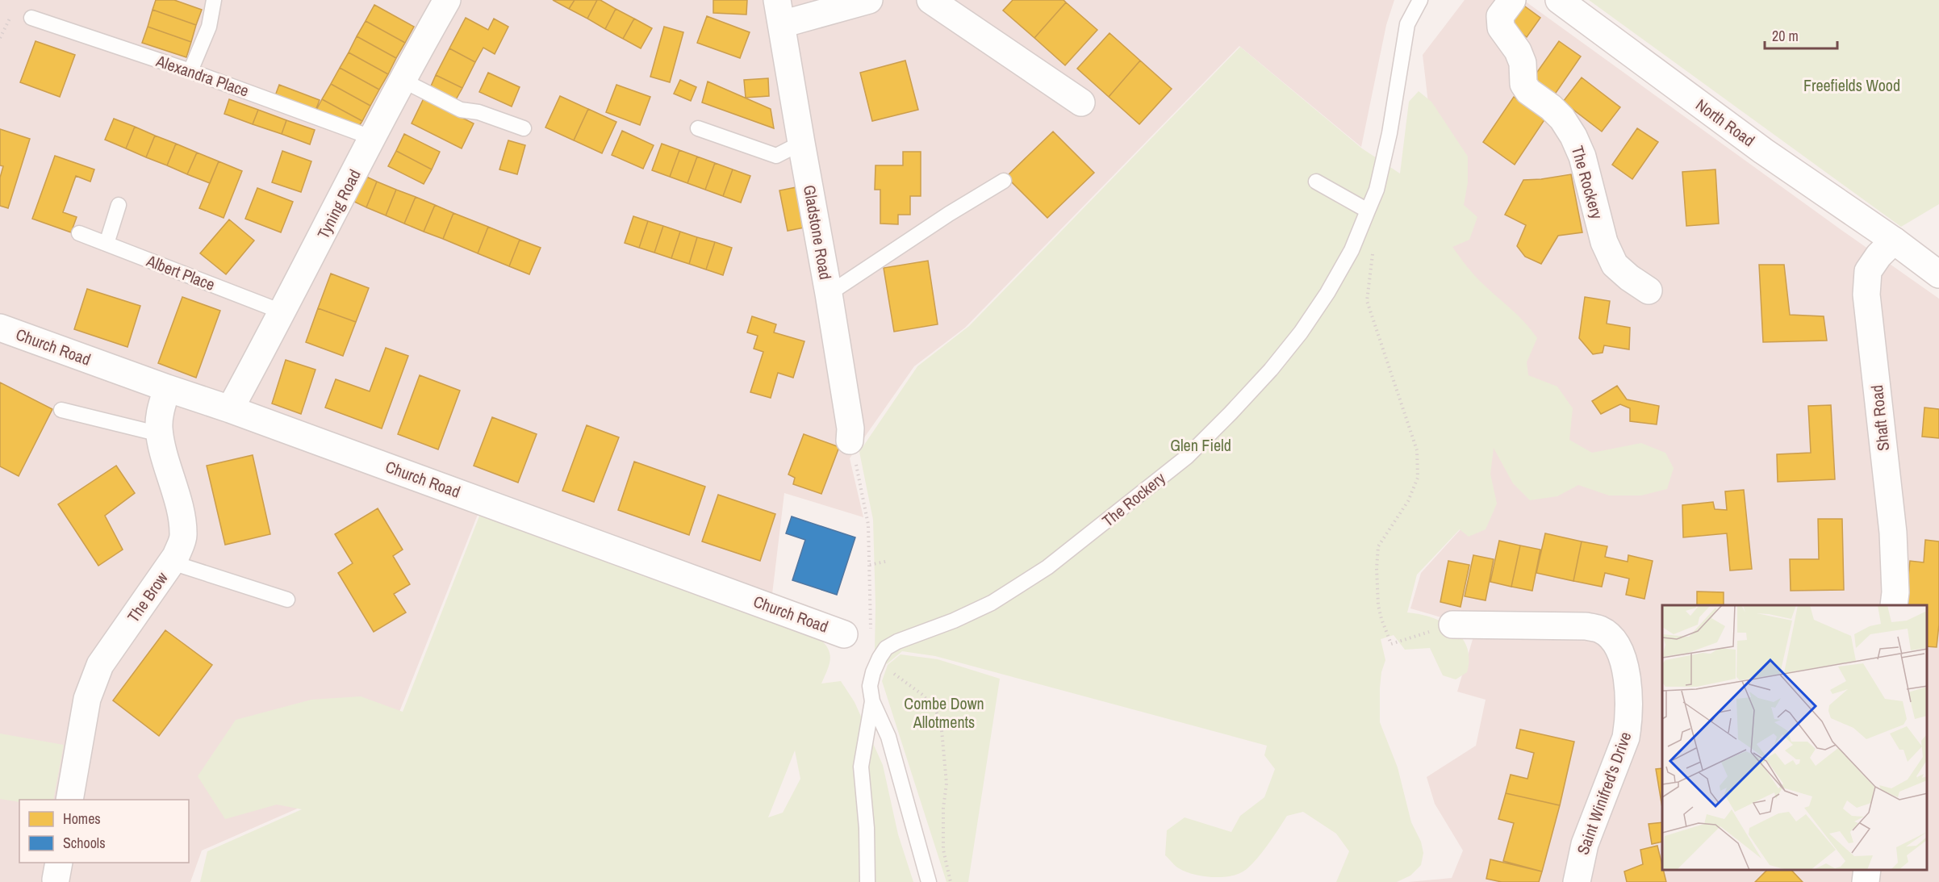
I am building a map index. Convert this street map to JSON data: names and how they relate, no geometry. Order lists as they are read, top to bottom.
{
  "streets": {
    "street": [
      "North Road",
      "The Rockery",
      "Tyning Road",
      "Gladstone Road",
      "Church Road",
      "Shaft Road",
      "The Brow",
      "Saint Winifred's Drive"
    ],
    "lane": ["Alexandra Place", "Albert Place"]
  },
  "crossings": [
    ["Alexandra Place", "Tyning Road"],
    ["North Road", "Shaft Road"],
    ["Tyning Road", "Albert Place"],
    ["Tyning Road", "Church Road"],
    ["Church Road", "The Brow"]
  ],
  "parks": ["Freefields Wood", "Glen Field", "Combe Down Allotments"],
  "legend": ["Homes", "Schools"],
  "scale_bar": "20 m"
}
